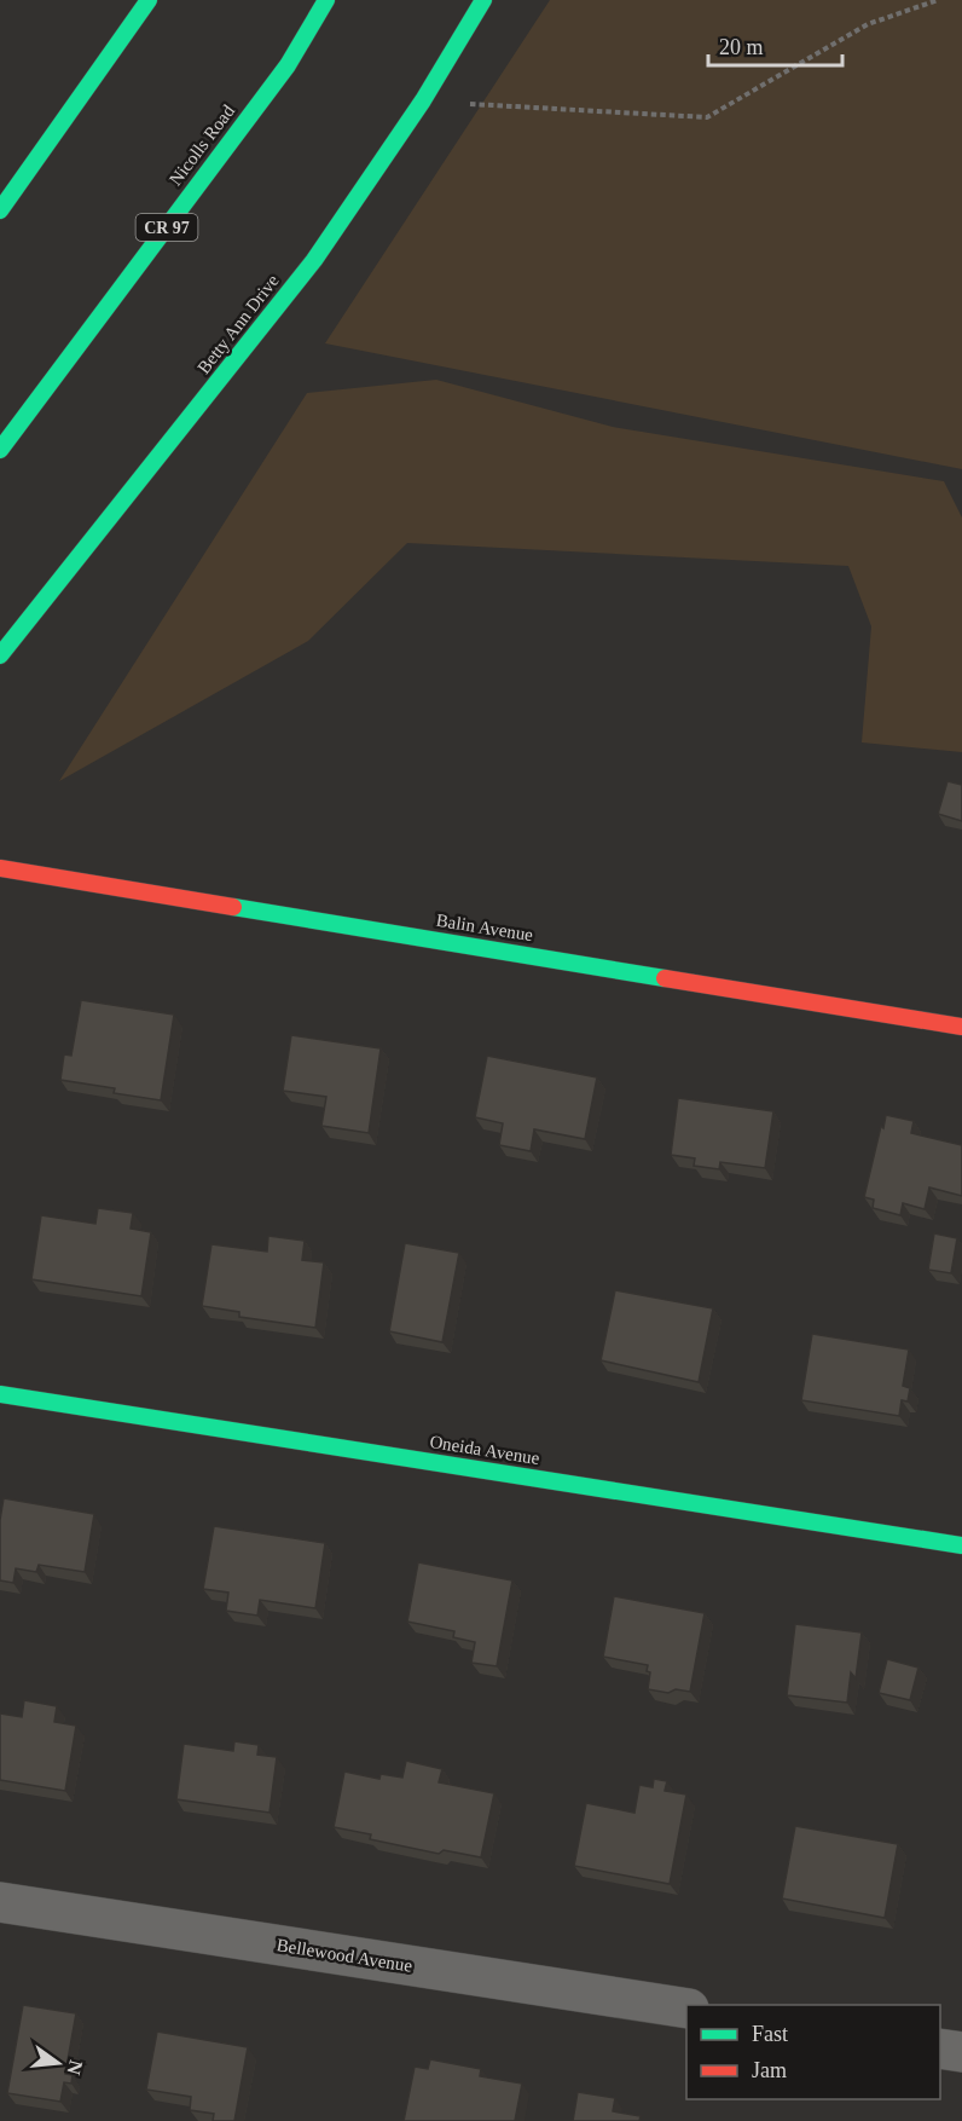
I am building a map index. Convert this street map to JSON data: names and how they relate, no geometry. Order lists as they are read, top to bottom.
{
  "streets": {
    "main road": [
      "Nicolls Road",
      "CR 97",
      "Betty Ann Drive",
      "Balin Avenue",
      "Oneida Avenue"
    ],
    "street": ["Bellewood Avenue"]
  },
  "legend": ["Fast", "Jam"],
  "scale_bar": "20 m",
  "north": "right"
}
